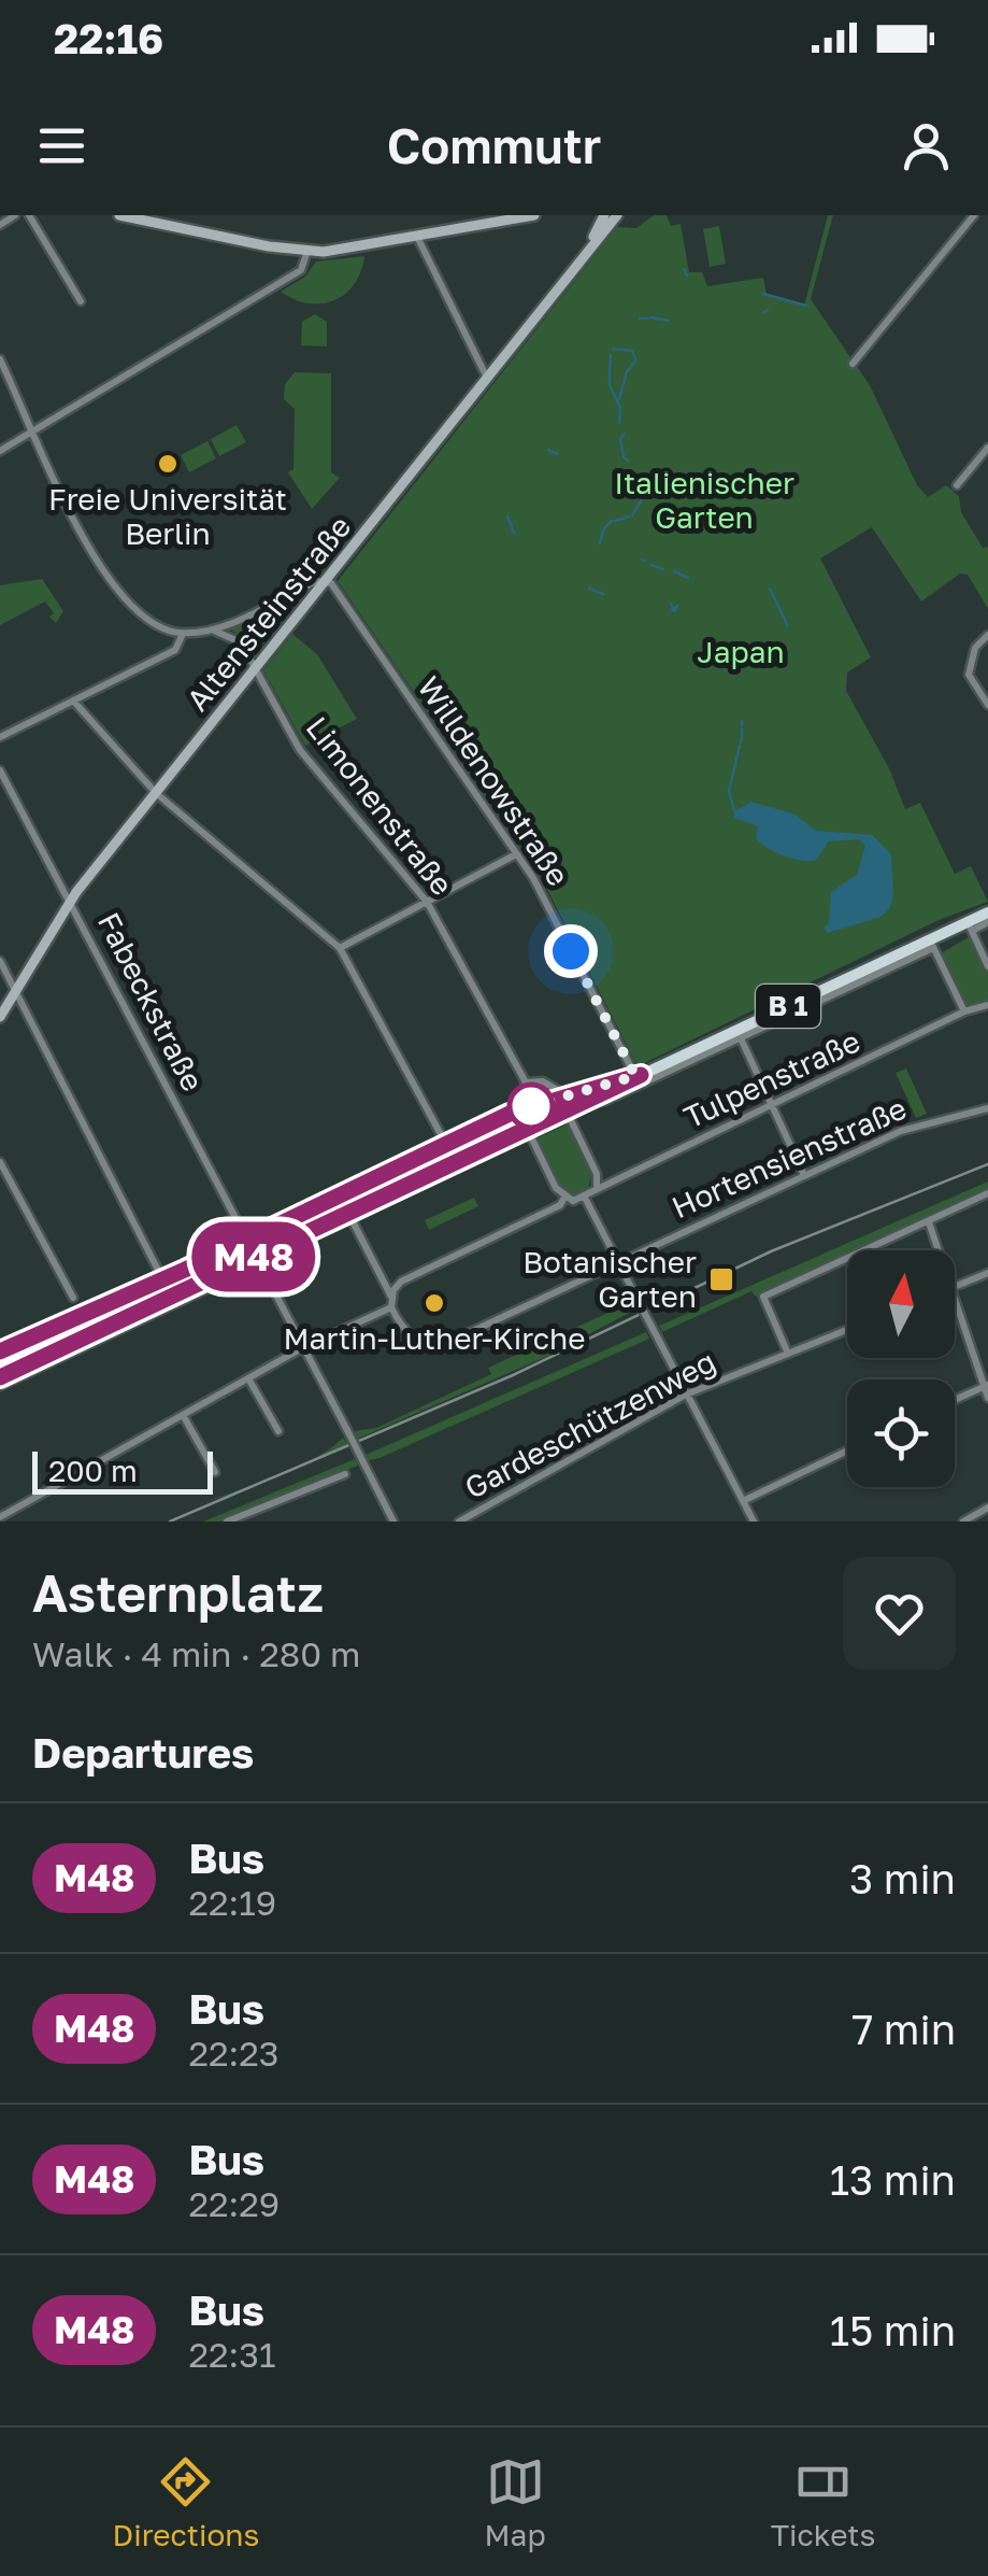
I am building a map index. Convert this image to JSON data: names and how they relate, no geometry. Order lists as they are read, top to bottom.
{
  "streets": {
    "main road": ["Altensteinstraße", "B 1"],
    "street": [
      "Willdenowstraße",
      "Limonenstraße",
      "Fabeckstraße",
      "Tulpenstraße",
      "Hortensienstraße",
      "Gardeschützenweg"
    ]
  },
  "crossings": [
    ["Altensteinstraße", "Willdenowstraße"],
    ["Altensteinstraße", "Limonenstraße"],
    ["Altensteinstraße", "Fabeckstraße"],
    ["Willdenowstraße", "B 1"],
    ["Fabeckstraße", "B 1"],
    ["B 1", "Hortensienstraße"]
  ],
  "parks": ["Italienischer Garten", "Japan"],
  "places": {
    "other": ["Freie Universität Berlin", "Martin-Luther-Kirche"],
    "transit": ["Botanischer Garten"]
  },
  "lines": ["bus line M48"],
  "scale_bar": "200 m",
  "north": "top",
  "page": {
    "status": "22:16",
    "header": "Commutr",
    "on_map": "M48",
    "scale": "200 m",
    "heading": [
      ["Asternplatz", "Walk · 4 min · 280 m"],
      "Departures"
    ],
    "list": [
      {
        "mark": "M48",
        "name": "Bus",
        "note": "22:19",
        "value": "3 min"
      },
      {
        "mark": "M48",
        "name": "Bus",
        "note": "22:23",
        "value": "7 min"
      },
      {
        "mark": "M48",
        "name": "Bus",
        "note": "22:29",
        "value": "13 min"
      },
      {
        "mark": "M48",
        "name": "Bus",
        "note": "22:31",
        "value": "15 min"
      }
    ],
    "tabs": ["Directions", "Map", "Tickets"]
  }
}
